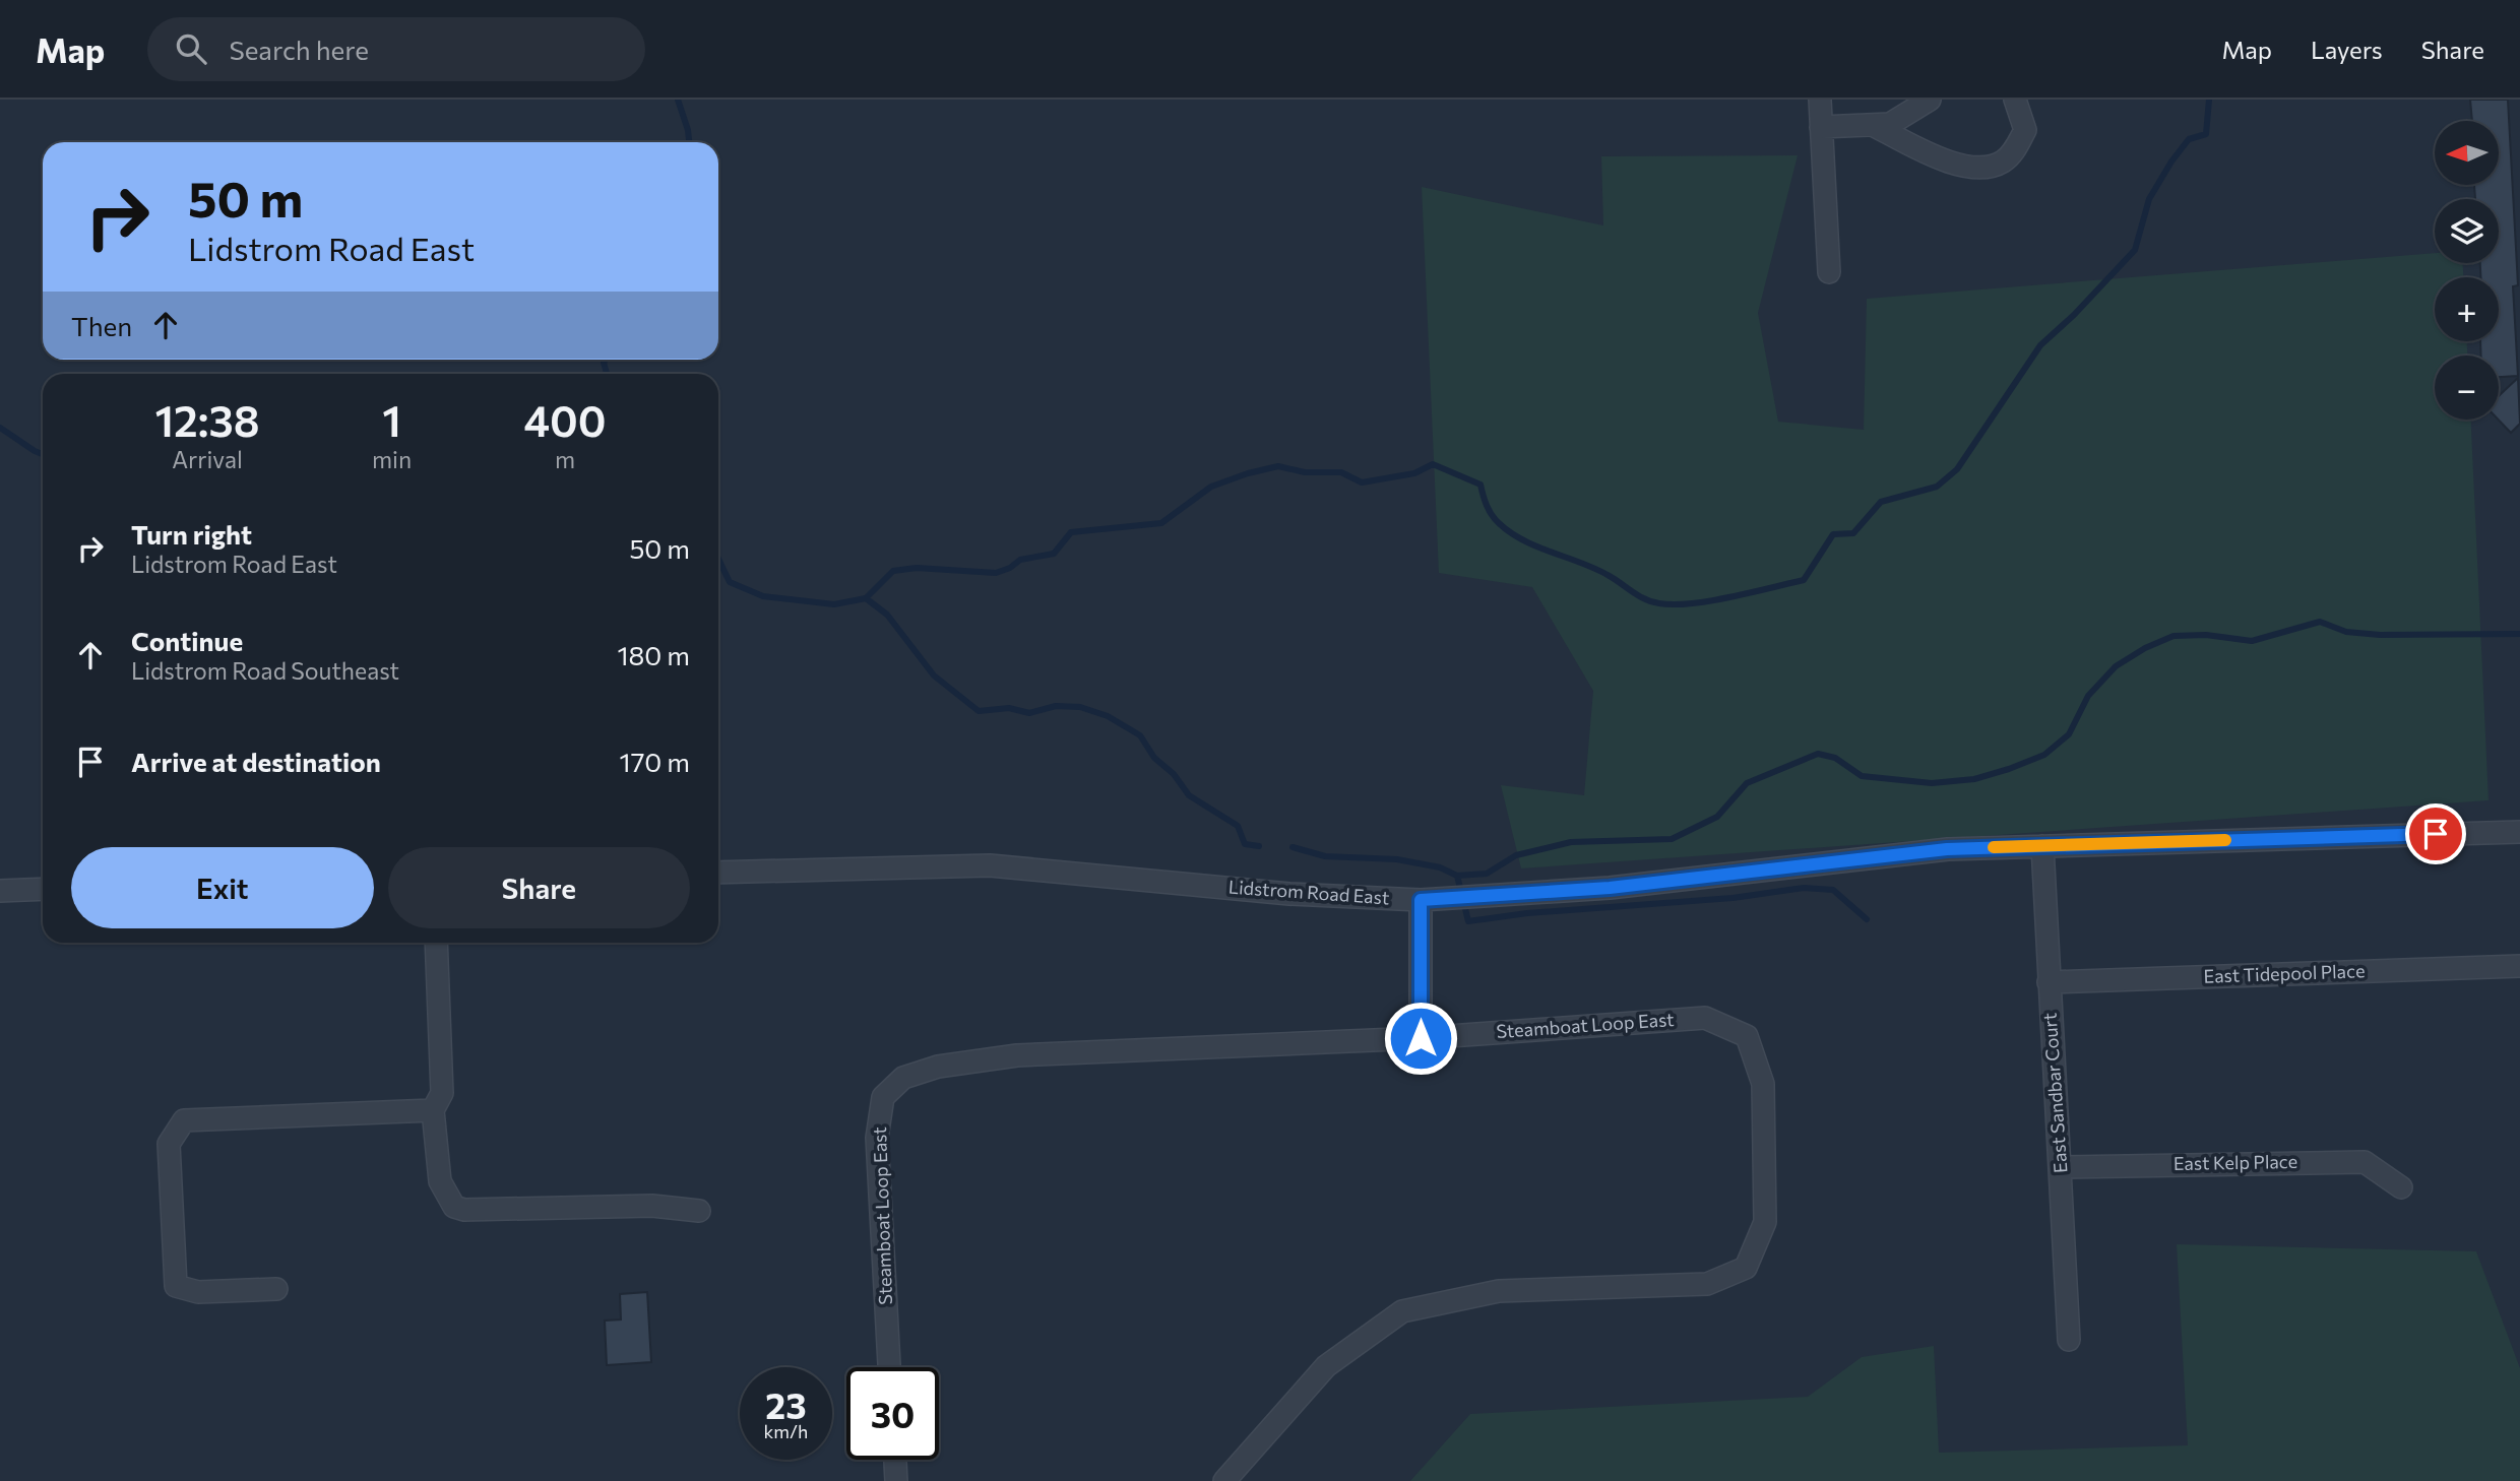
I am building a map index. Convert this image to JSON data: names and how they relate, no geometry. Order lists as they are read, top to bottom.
{
  "streets": {
    "street": [
      "Lidstrom Road East",
      "East Tidepool Place",
      "Steamboat Loop East",
      "East Sandbar Court",
      "East Kelp Place"
    ]
  },
  "crossings": [
    ["Lidstrom Road East", "East Sandbar Court"],
    ["East Tidepool Place", "East Sandbar Court"],
    ["East Sandbar Court", "East Kelp Place"]
  ],
  "north": "left",
  "page": {
    "header": "Map",
    "search": "Search here",
    "nav": ["Map", "Layers", "Share"],
    "map_buttons": ["+", "−"],
    "turn": ["50 m", "Lidstrom Road East"],
    "then": "Then",
    "eta": [
      "12:38",
      "Arrival",
      "1",
      "min",
      "400",
      "m"
    ],
    "list": [
      {
        "name": "Turn right",
        "note": "Lidstrom Road East",
        "value": "50 m"
      },
      {
        "name": "Continue",
        "note": "Lidstrom Road Southeast",
        "value": "180 m"
      },
      {
        "name": "Arrive at destination",
        "value": "170 m"
      }
    ],
    "buttons": ["Exit", "Share"],
    "speed": "23 km/h",
    "limit": "30"
  }
}
